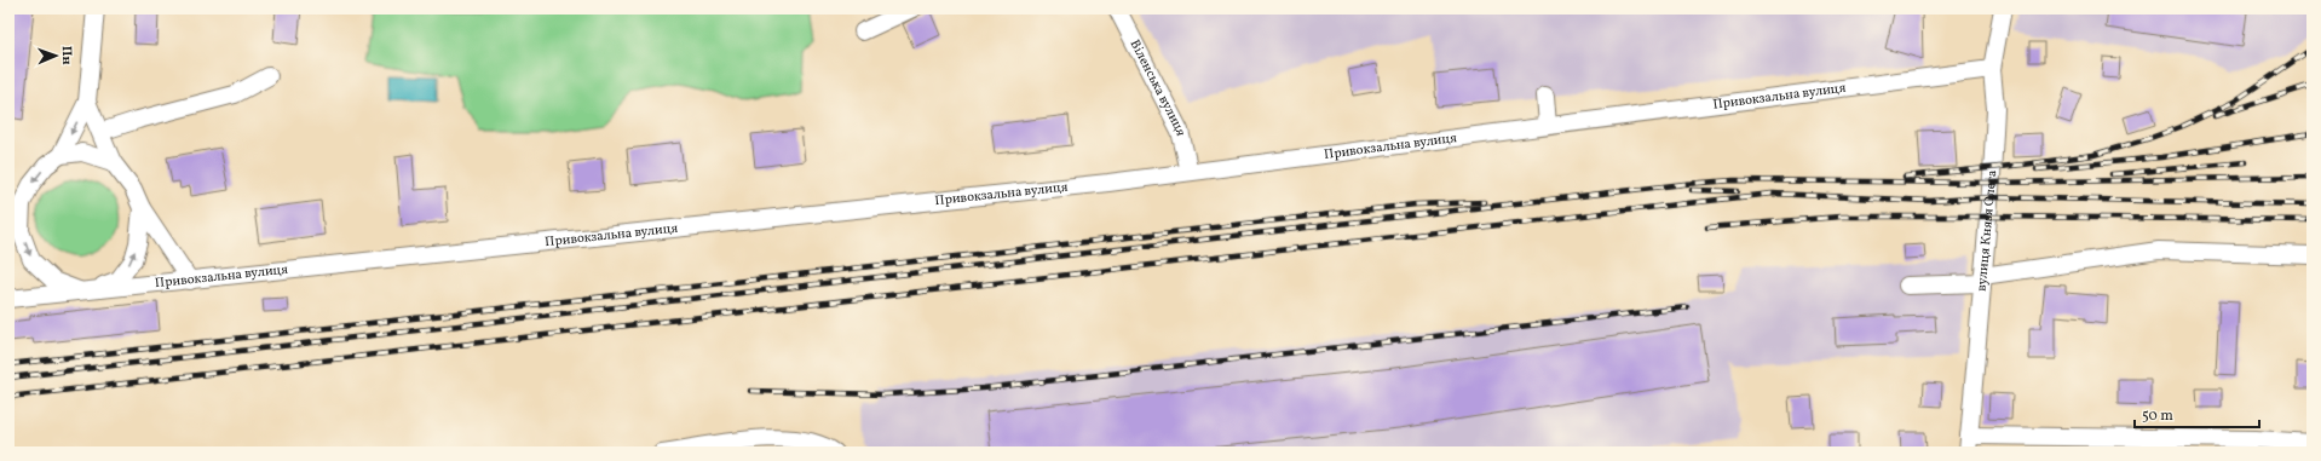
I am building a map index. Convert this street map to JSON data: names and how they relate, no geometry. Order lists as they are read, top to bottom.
{
  "streets": {
    "street": ["Віленська вулиця", "Привокзальна вулиця", "вулиця Князя Олега"]
  },
  "crossings": [
    ["Віленська вулиця", "Привокзальна вулиця"],
    ["Привокзальна вулиця", "вулиця Князя Олега"]
  ],
  "scale_bar": "50 m",
  "north": "right"
}
